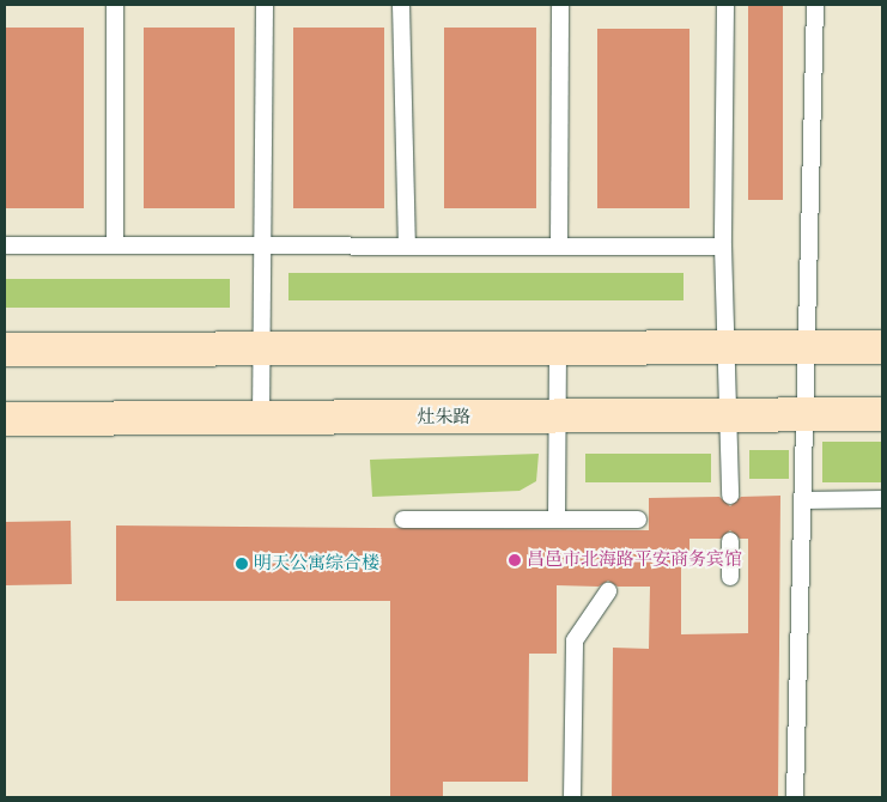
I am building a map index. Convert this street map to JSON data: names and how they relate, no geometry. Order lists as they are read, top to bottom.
{
  "streets": {
    "main road": ["灶朱路"]
  },
  "places": ["昌邑市北海路平安商务宾馆", "明天公寓综合楼"]
}
